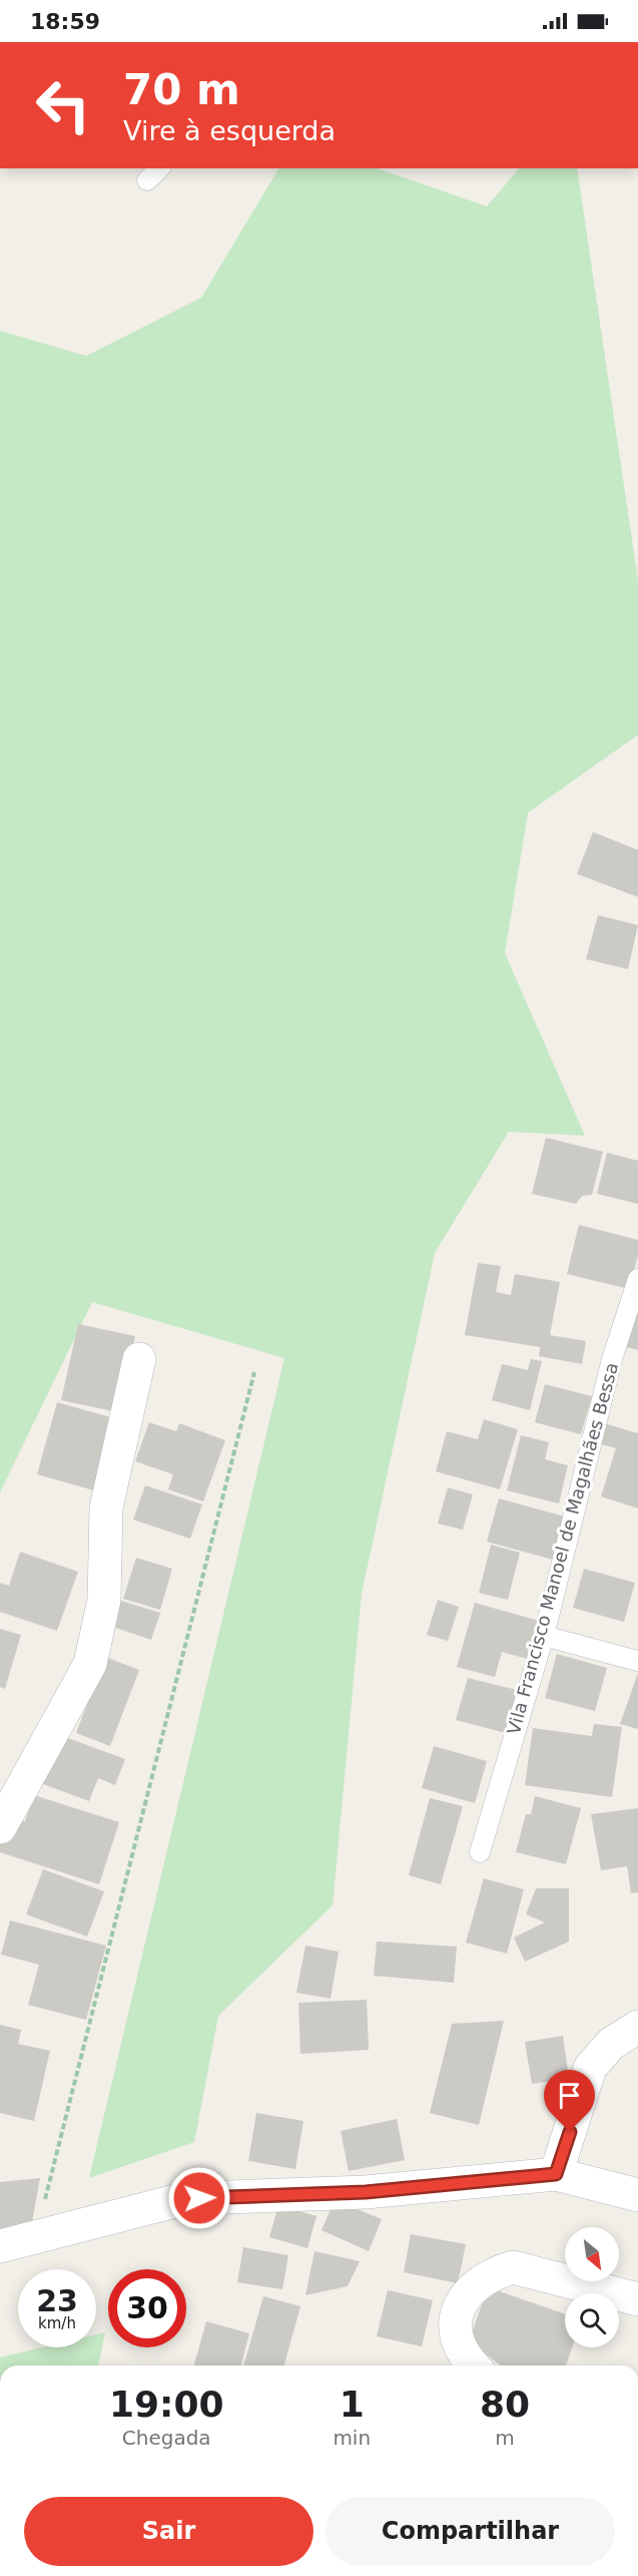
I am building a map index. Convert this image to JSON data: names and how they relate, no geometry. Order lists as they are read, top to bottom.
{
  "streets": {
    "lane": ["Vila Francisco Manoel de Magalhães Bessa"]
  },
  "north": "bottom right",
  "page": {
    "status": "18:59",
    "turn": ["70 m", "Vire à esquerda"],
    "speed": "23 km/h",
    "limit": "30",
    "eta": [
      "19:00",
      "Chegada",
      "1",
      "min",
      "80",
      "m"
    ],
    "buttons": ["Sair", "Compartilhar"]
  }
}
